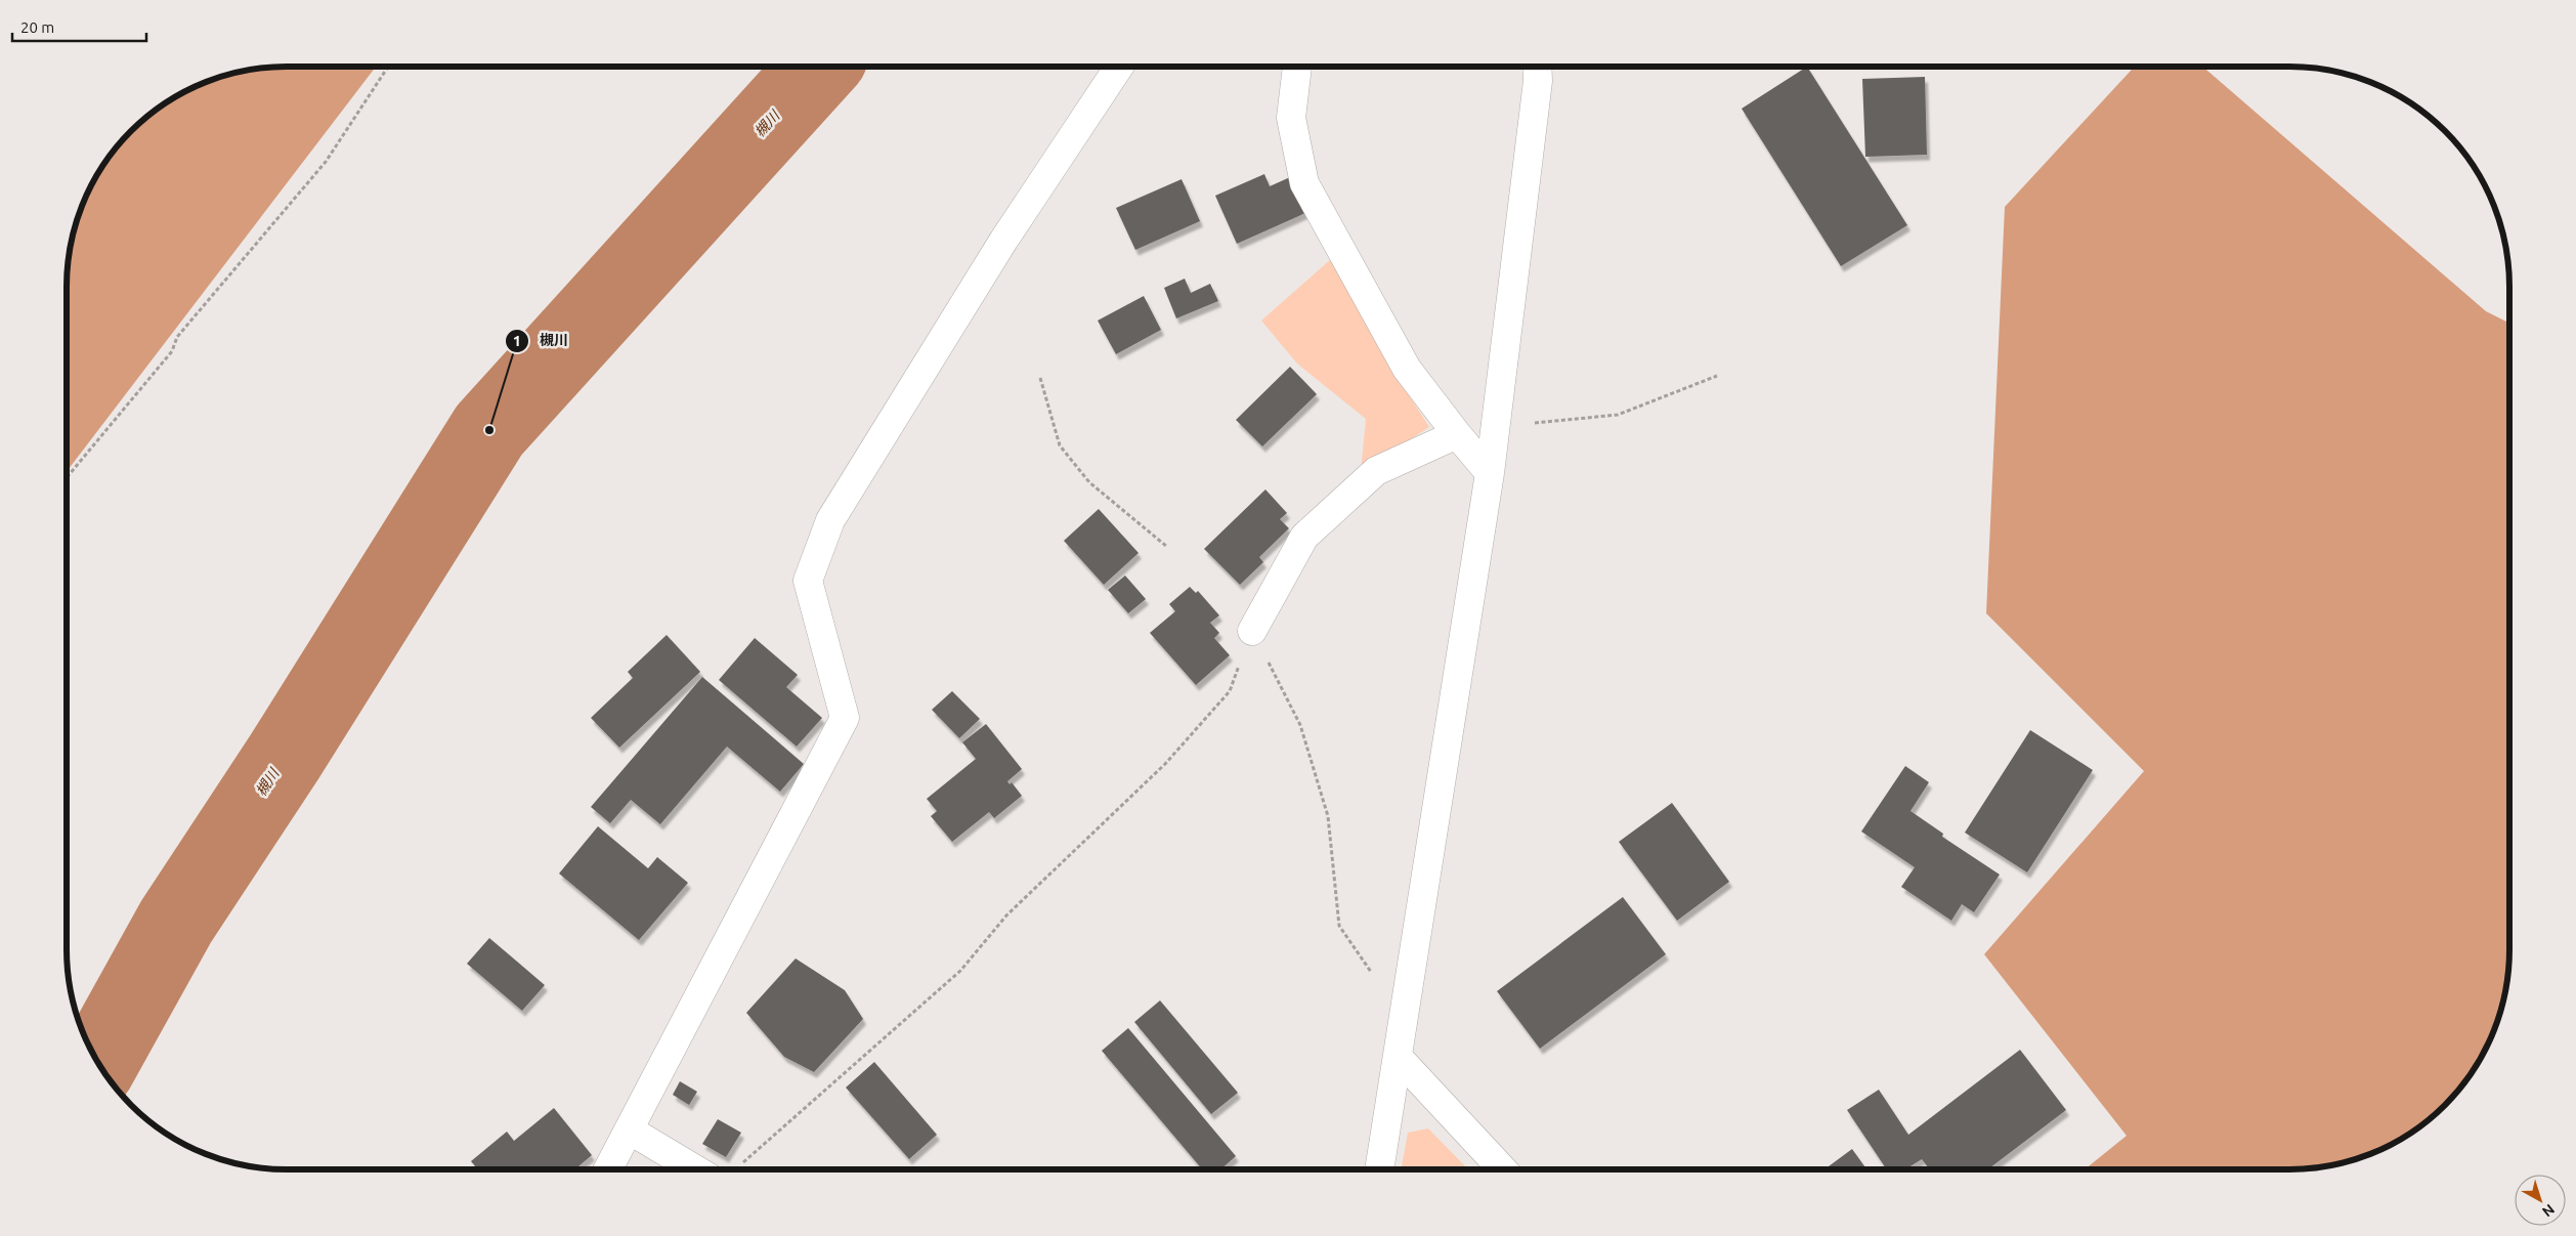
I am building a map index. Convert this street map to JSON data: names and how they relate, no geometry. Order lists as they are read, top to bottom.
{
  "water": ["槻川"],
  "places": ["槻川"],
  "scale_bar": "20 m",
  "north": "bottom right"
}
